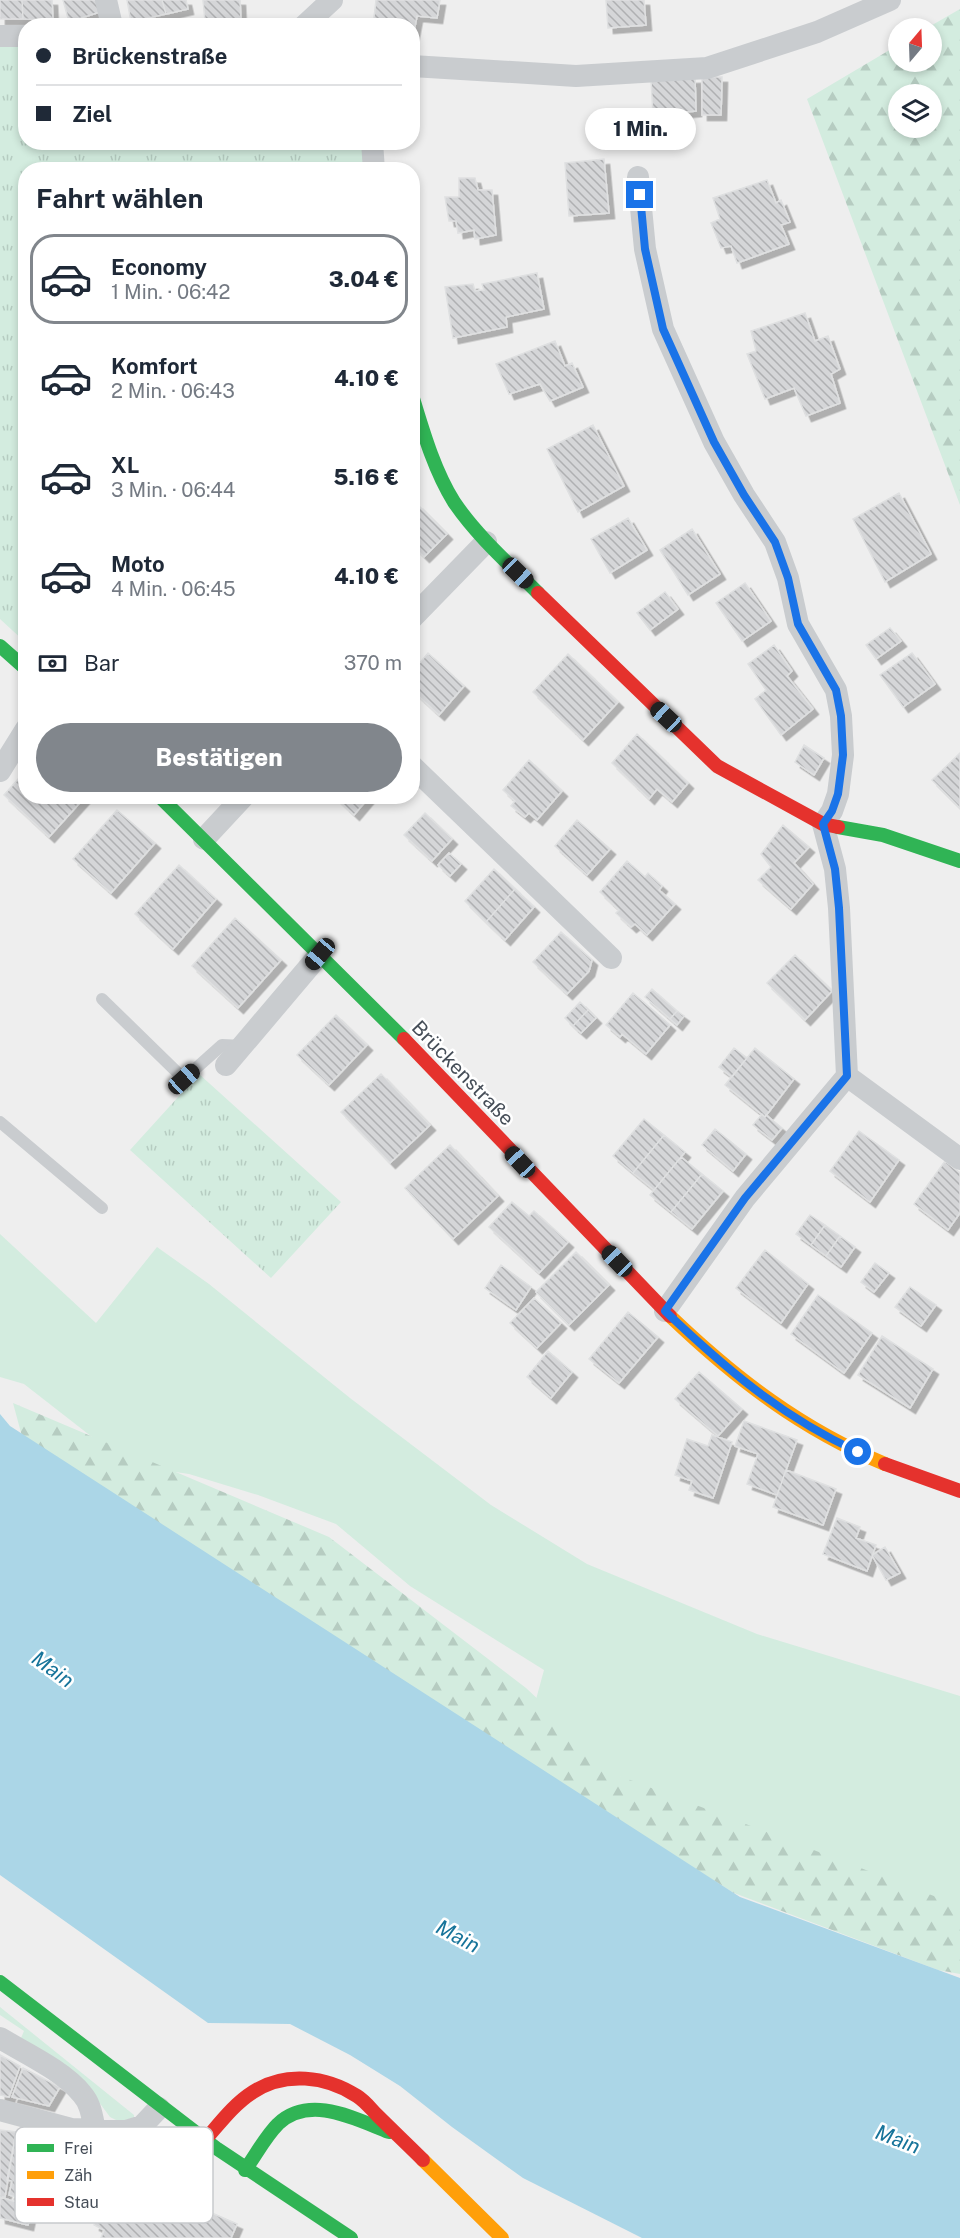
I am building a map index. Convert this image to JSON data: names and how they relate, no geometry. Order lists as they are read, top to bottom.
{
  "streets": {
    "street": ["Brückenstraße"]
  },
  "water": ["Main"],
  "legend": ["Frei", "Zäh", "Stau"],
  "north": "top",
  "page": {
    "banner": ["Brückenstraße", "Ziel"],
    "bubble": "1 Min.",
    "heading": "Fahrt wählen",
    "list": [
      {
        "name": "Economy",
        "note": "1 Min. · 06:42",
        "value": "3.04 €"
      },
      {
        "name": "Komfort",
        "note": "2 Min. · 06:43",
        "value": "4.10 €"
      },
      {
        "name": "XL",
        "note": "3 Min. · 06:44",
        "value": "5.16 €"
      },
      {
        "name": "Moto",
        "note": "4 Min. · 06:45",
        "value": "4.10 €"
      }
    ],
    "pay": ["Bar", "370 m"],
    "buttons": "Bestätigen"
  }
}
